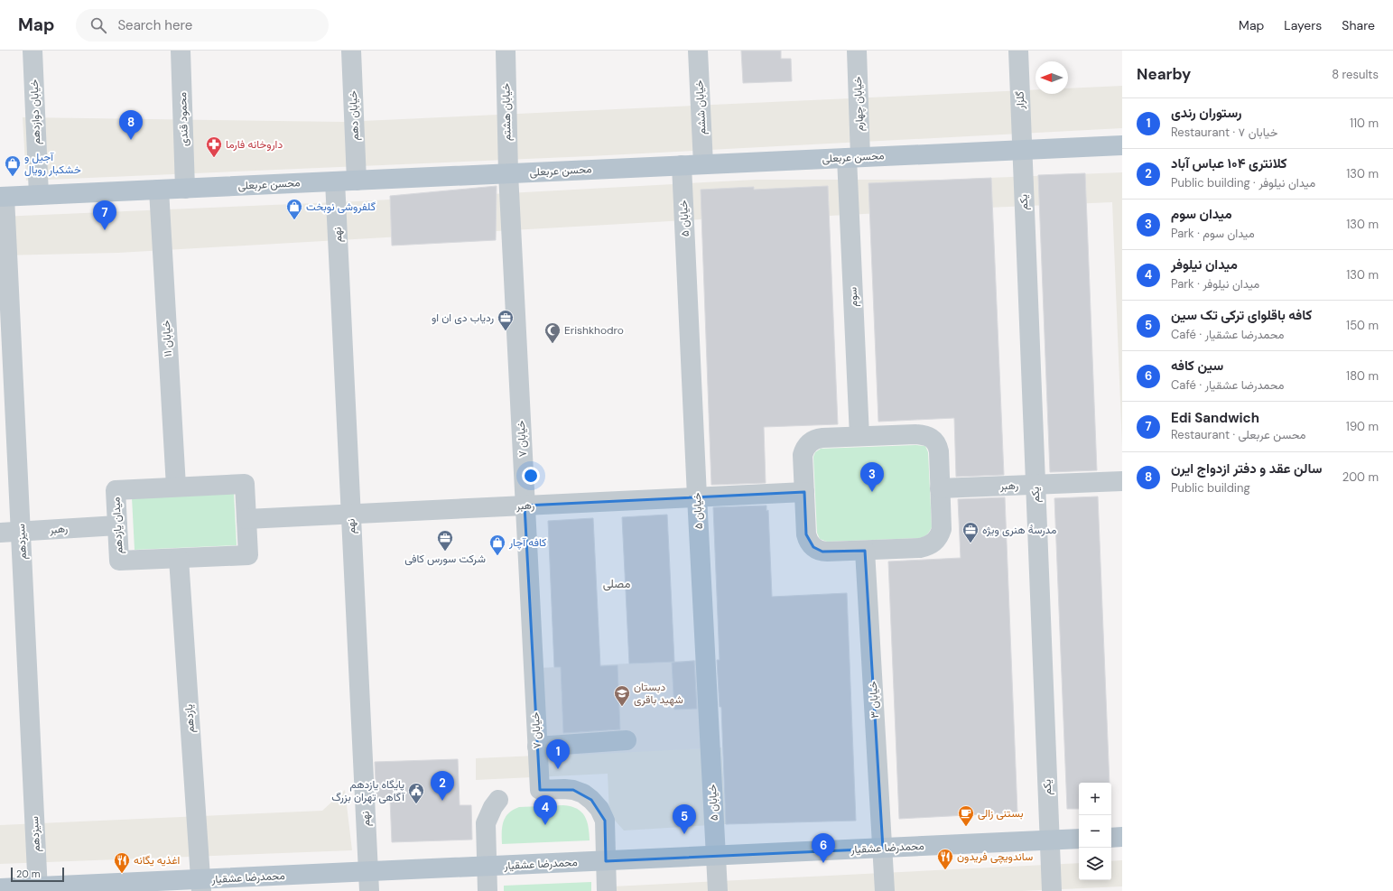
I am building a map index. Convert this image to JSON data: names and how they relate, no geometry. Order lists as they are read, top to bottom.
{
  "streets": {
    "main road": ["محسن عربعلی", "محمدرضا عشقیار"],
    "street": [
      "گلزار",
      "خیابان چهارم",
      "خیابان ششم",
      "خیابان دوازدهم",
      "خیابان هشتم",
      "خیابان دهم",
      "محمود قندی",
      "یکم",
      "خیابان ۵",
      "نهم",
      "سوم",
      "خیابان ۱۱",
      "خیابان ۷",
      "رهبر",
      "میدان یازدهم",
      "سیزدهم",
      "خیابان ۳",
      "یازدهم"
    ]
  },
  "crossings": [
    ["گلزار", "محسن عربعلی"],
    ["گلزار", "یکم"],
    ["خیابان چهارم", "محسن عربعلی"],
    ["خیابان چهارم", "سوم"],
    ["خیابان ششم", "محسن عربعلی"],
    ["خیابان دوازدهم", "محسن عربعلی"],
    ["خیابان هشتم", "محسن عربعلی"],
    ["خیابان هشتم", "خیابان ۷"],
    ["خیابان دهم", "محسن عربعلی"],
    ["محمود قندی", "محسن عربعلی"],
    ["محسن عربعلی", "یکم"],
    ["محسن عربعلی", "خیابان ۵"],
    ["محسن عربعلی", "نهم"],
    ["محسن عربعلی", "سوم"],
    ["محسن عربعلی", "خیابان ۱۱"],
    ["محسن عربعلی", "خیابان ۷"],
    ["محسن عربعلی", "سیزدهم"],
    ["یکم", "رهبر"],
    ["یکم", "محمدرضا عشقیار"],
    ["خیابان ۵", "رهبر"],
    ["خیابان ۵", "محمدرضا عشقیار"],
    ["نهم", "رهبر"],
    ["نهم", "محمدرضا عشقیار"],
    ["خیابان ۱۱", "میدان یازدهم"],
    ["خیابان ۷", "رهبر"],
    ["خیابان ۷", "محمدرضا عشقیار"],
    ["رهبر", "میدان یازدهم"],
    ["رهبر", "سیزدهم"],
    ["میدان یازدهم", "یازدهم"],
    ["سیزدهم", "محمدرضا عشقیار"],
    ["خیابان ۳", "محمدرضا عشقیار"],
    ["یازدهم", "محمدرضا عشقیار"]
  ],
  "districts": ["مصلی"],
  "places": {
    "pharmacy": ["داروخانه فارما"],
    "shop": ["آجیل و خشکبار رویال", "گلفروشی نوبخت", "کافه آچار"],
    "office": ["ردیاب دی ان او", "مدرسهٔ هنری ویژه", "شرکت سورس کافی"],
    "mosque": ["Erishkhodro"],
    "school or university": ["دبستان شهید باقری"],
    "public building": ["پایگاه یازدهم آگاهی تهران بزرگ"],
    "cafe": ["بستنی زالی"],
    "restaurant": ["ساندویچی فریدون", "اغذیه یگانه"]
  },
  "scale_bar": "20 m",
  "north": "left",
  "page": {
    "header": "Map",
    "search": "Search here",
    "nav": ["Map", "Layers", "Share"],
    "heading": ["Nearby", "8 results"],
    "list": [
      {
        "mark": "1",
        "name": "رستوران رندی",
        "note": "Restaurant · خیابان ۷",
        "value": "110 m"
      },
      {
        "mark": "2",
        "name": "کلانتری ۱۰۴ عباس آباد",
        "note": "Public building · میدان نیلوفر",
        "value": "130 m"
      },
      {
        "mark": "3",
        "name": "میدان سوم",
        "note": "Park · میدان سوم",
        "value": "130 m"
      },
      {
        "mark": "4",
        "name": "میدان نیلوفر",
        "note": "Park · میدان نیلوفر",
        "value": "130 m"
      },
      {
        "mark": "5",
        "name": "کافه باقلوای ترکی تک سین",
        "note": "Café · محمدرضا عشقیار",
        "value": "150 m"
      },
      {
        "mark": "6",
        "name": "سین کافه",
        "note": "Café · محمدرضا عشقیار",
        "value": "180 m"
      },
      {
        "mark": "7",
        "name": "Edi Sandwich",
        "note": "Restaurant · محسن عربعلی",
        "value": "190 m"
      },
      {
        "mark": "8",
        "name": "سالن عقد و دفتر ازدواج ایرن",
        "note": "Public building",
        "value": "200 m"
      }
    ],
    "pins": [
      "8",
      "7",
      "3",
      "1",
      "2",
      "4",
      "5",
      "6"
    ],
    "map_buttons": ["+", "−"],
    "scale": "20 m"
  }
}
